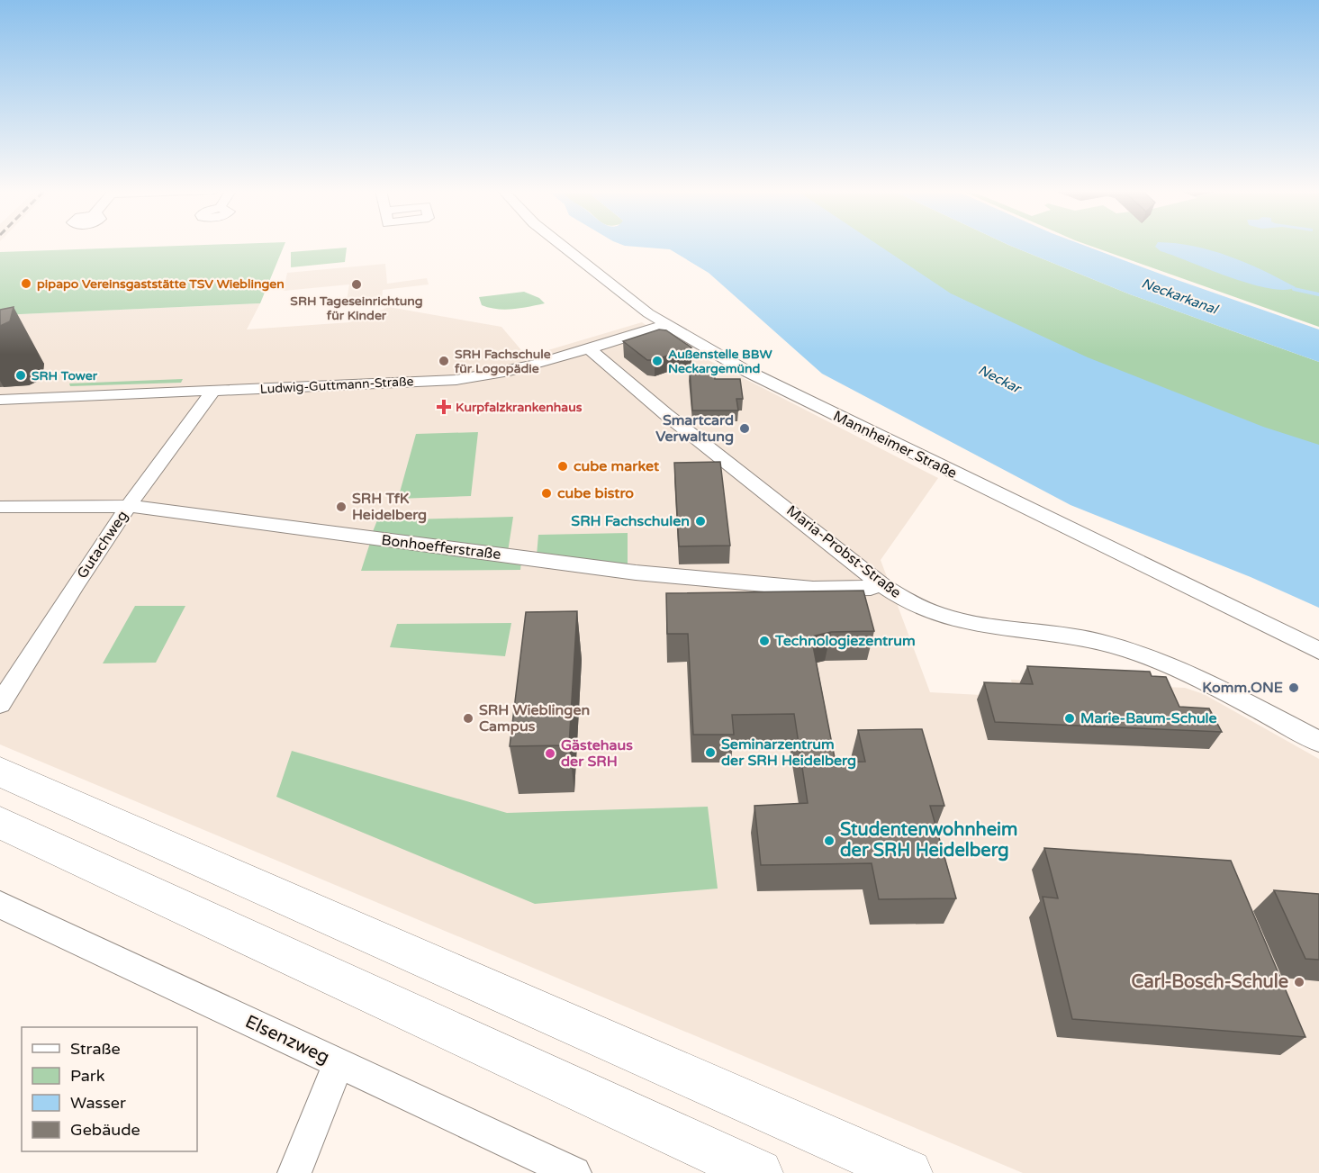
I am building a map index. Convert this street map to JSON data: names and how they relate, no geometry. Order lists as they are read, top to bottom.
{
  "streets": {
    "street": [
      "Ludwig-Guttmann-Straße",
      "Mannheimer Straße",
      "Gutachweg",
      "Bonhoefferstraße",
      "Maria-Probst-Straße",
      "Elsenzweg"
    ]
  },
  "crossings": [
    ["Ludwig-Guttmann-Straße", "Mannheimer Straße"],
    ["Ludwig-Guttmann-Straße", "Gutachweg"],
    ["Ludwig-Guttmann-Straße", "Maria-Probst-Straße"],
    ["Gutachweg", "Bonhoefferstraße"],
    ["Bonhoefferstraße", "Maria-Probst-Straße"]
  ],
  "water": ["Neckarkanal", "Neckar"],
  "places": {
    "other": [
      "pipapo Vereinsgaststätte TSV Wieblingen",
      "SRH Tageseinrichtung für Kinder",
      "SRH Fachschule für Logopädie",
      "Außenstelle BBW Neckargemünd",
      "SRH Tower",
      "Smartcard Verwaltung",
      "cube market",
      "cube bistro",
      "SRH TfK Heidelberg",
      "SRH Fachschulen",
      "Technologiezentrum",
      "Komm.ONE",
      "SRH Wieblingen Campus",
      "Marie-Baum-Schule",
      "Seminarzentrum der SRH Heidelberg",
      "Gästehaus der SRH",
      "Studentenwohnheim der SRH Heidelberg",
      "Carl-Bosch-Schule"
    ],
    "health": ["Kurpfalzkrankenhaus"]
  },
  "legend": [
    "Straße",
    "Park",
    "Wasser",
    "Gebäude"
  ]
}
